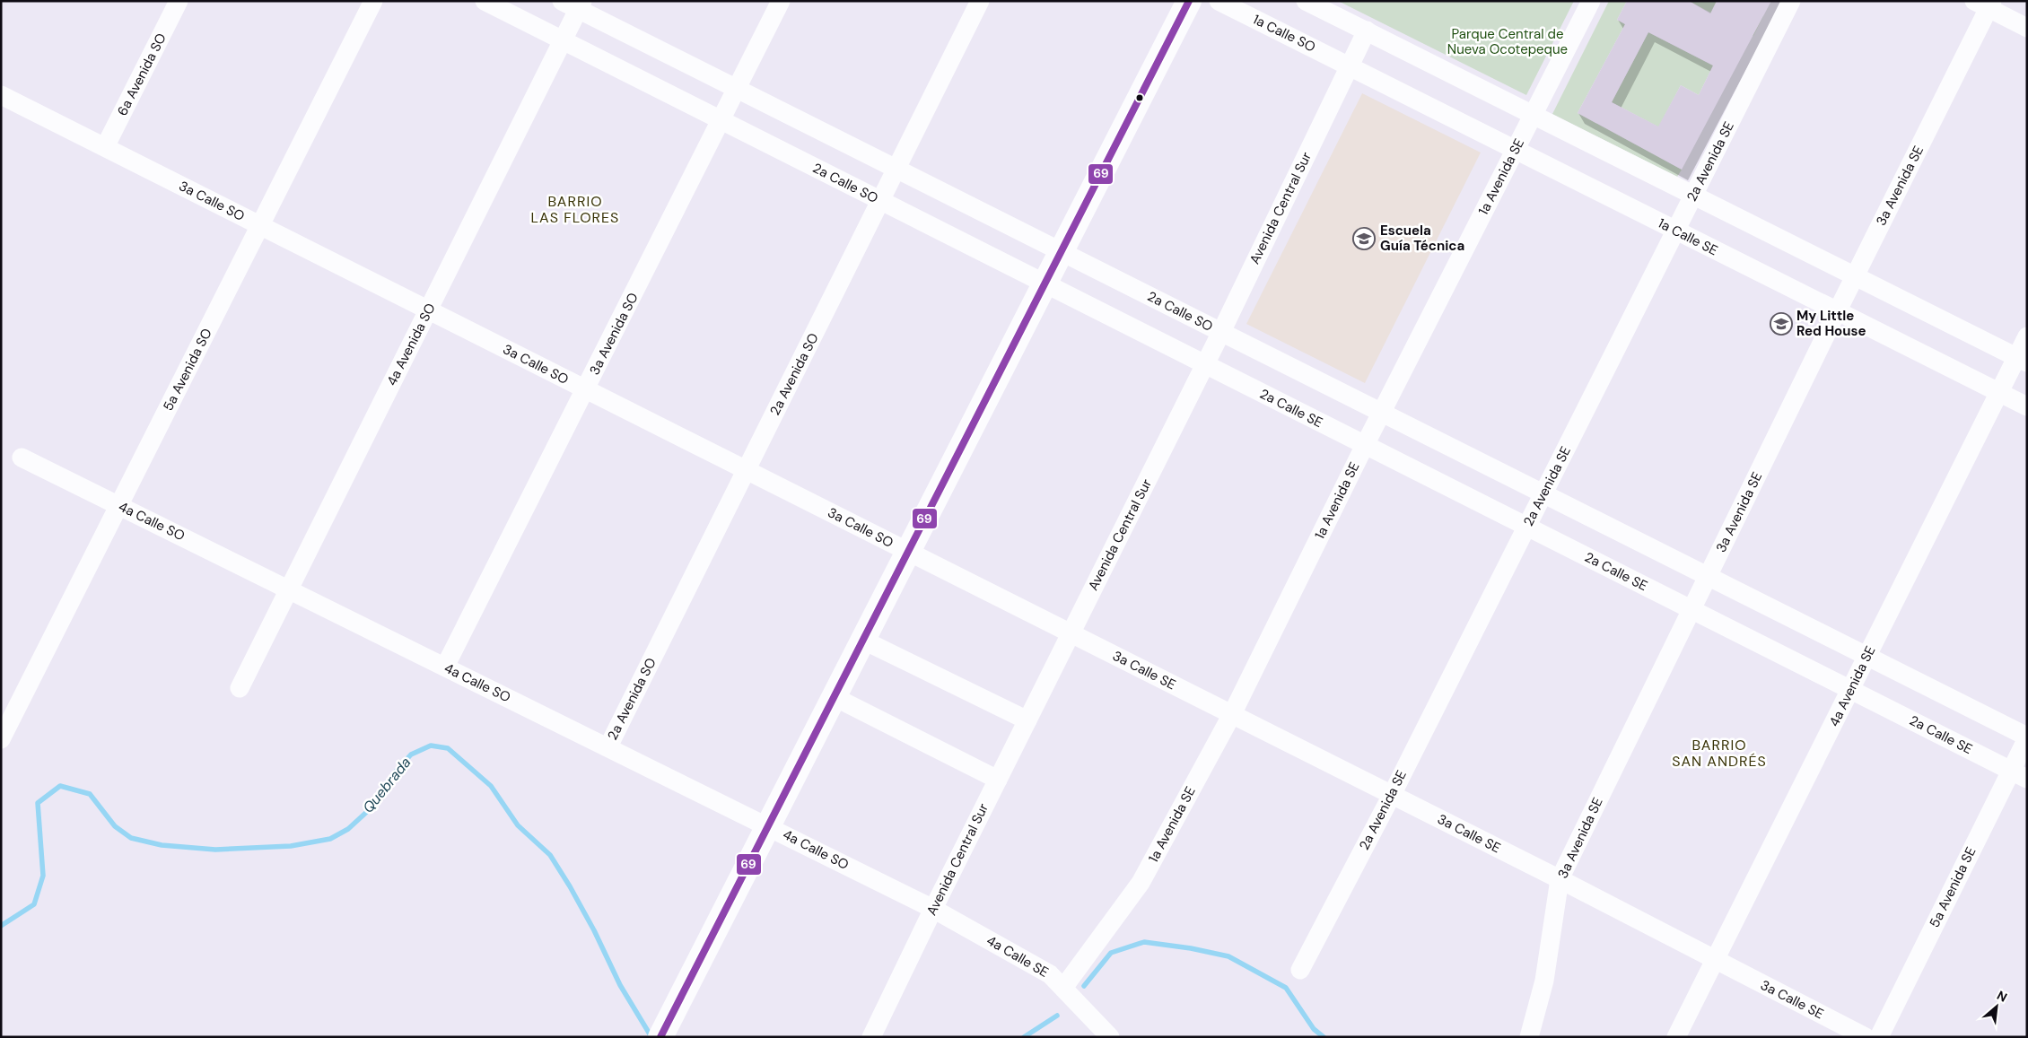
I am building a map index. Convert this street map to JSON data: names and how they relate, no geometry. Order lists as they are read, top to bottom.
{
  "streets": {
    "street": [
      "1a Calle SO",
      "6a Avenida SO",
      "2a Avenida SE",
      "1a Avenida SE",
      "2a Calle SO",
      "3a Avenida SE",
      "3a Calle SO",
      "Avenida Central Sur",
      "1a Calle SE",
      "3a Avenida SO",
      "4a Avenida SO",
      "5a Avenida SO",
      "2a Avenida SO",
      "2a Calle SE",
      "4a Calle SO",
      "3a Calle SE",
      "4a Avenida SE",
      "5a Avenida SE",
      "4a Calle SE"
    ]
  },
  "crossings": [
    ["1a Calle SO", "Avenida Central Sur"],
    ["1a Calle SO", "1a Calle SE"],
    ["6a Avenida SO", "3a Calle SO"],
    ["2a Avenida SE", "1a Calle SE"],
    ["2a Avenida SE", "2a Calle SE"],
    ["2a Avenida SE", "3a Calle SE"],
    ["1a Avenida SE", "1a Calle SE"],
    ["1a Avenida SE", "2a Calle SE"],
    ["1a Avenida SE", "3a Calle SE"],
    ["1a Avenida SE", "4a Calle SE"],
    ["2a Calle SO", "Avenida Central Sur"],
    ["2a Calle SO", "3a Avenida SO"],
    ["2a Calle SO", "4a Avenida SO"],
    ["2a Calle SO", "2a Avenida SO"],
    ["2a Calle SO", "2a Calle SE"],
    ["3a Avenida SE", "1a Calle SE"],
    ["3a Avenida SE", "2a Calle SE"],
    ["3a Avenida SE", "3a Calle SE"],
    ["3a Calle SO", "Avenida Central Sur"],
    ["3a Calle SO", "3a Avenida SO"],
    ["3a Calle SO", "4a Avenida SO"],
    ["3a Calle SO", "5a Avenida SO"],
    ["3a Calle SO", "2a Avenida SO"],
    ["3a Calle SO", "3a Calle SE"],
    ["Avenida Central Sur", "1a Calle SE"],
    ["Avenida Central Sur", "2a Calle SE"],
    ["Avenida Central Sur", "4a Calle SO"],
    ["Avenida Central Sur", "3a Calle SE"],
    ["Avenida Central Sur", "4a Calle SE"],
    ["1a Calle SE", "4a Avenida SE"],
    ["3a Avenida SO", "4a Calle SO"],
    ["4a Avenida SO", "4a Calle SO"],
    ["5a Avenida SO", "4a Calle SO"],
    ["2a Avenida SO", "4a Calle SO"],
    ["2a Calle SE", "4a Avenida SE"],
    ["2a Calle SE", "5a Avenida SE"],
    ["4a Calle SO", "4a Calle SE"],
    ["3a Calle SE", "4a Avenida SE"]
  ],
  "districts": ["BARRIO LAS FLORES", "BARRIO SAN ANDRÉS"],
  "water": ["Quebrada"],
  "parks": ["Parque Central de Nueva Ocotepeque"],
  "places": {
    "school or university": ["Escuela Guía Técnica", "My Little Red House"]
  },
  "lines": ["transit line 69"],
  "north": "top right"
}
